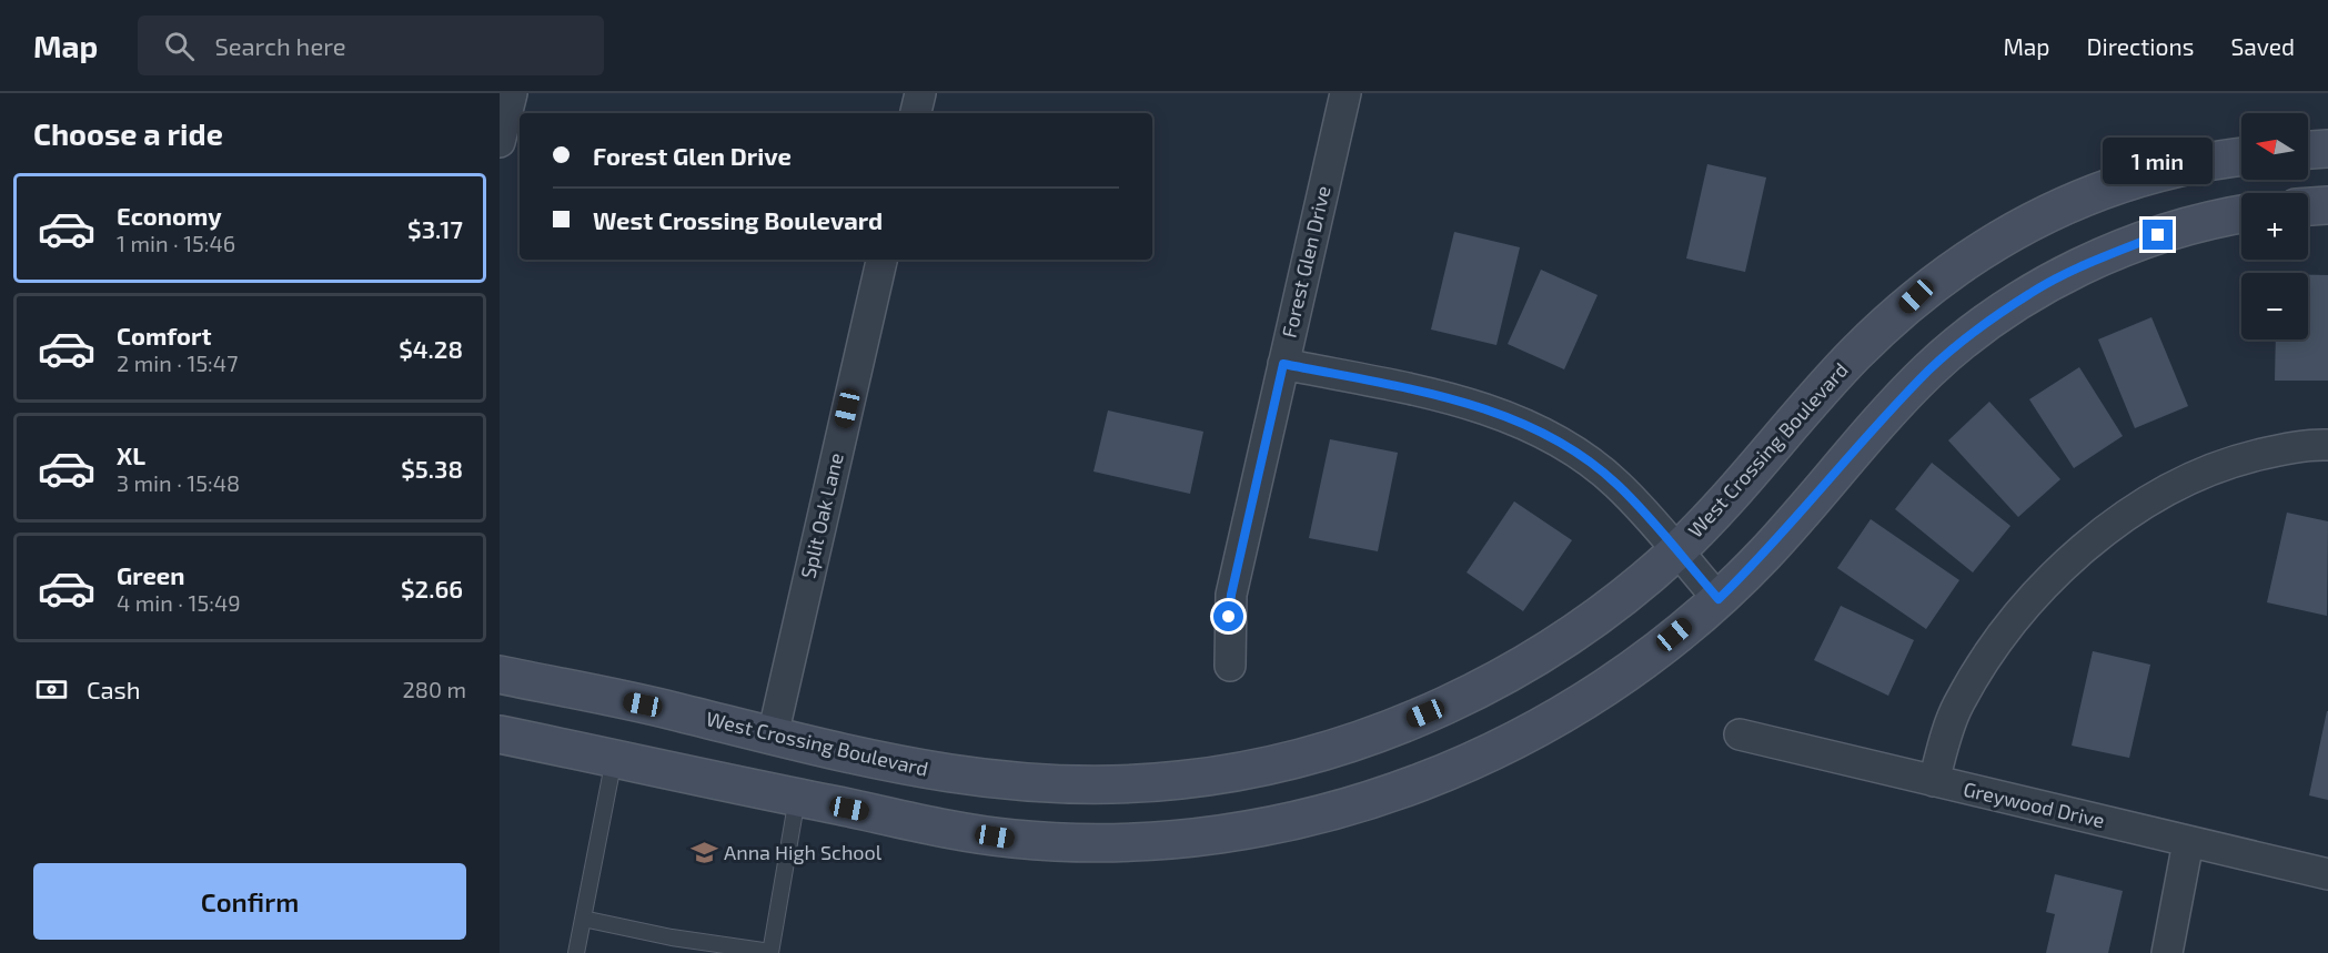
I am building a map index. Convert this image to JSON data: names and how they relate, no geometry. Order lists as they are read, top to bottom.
{
  "streets": {
    "street": [
      "Forest Glen Drive",
      "West Crossing Boulevard",
      "Split Oak Lane",
      "Greywood Drive"
    ]
  },
  "crossings": [
    ["West Crossing Boulevard", "Split Oak Lane"]
  ],
  "places": {
    "school or university": ["Anna High School"]
  },
  "north": "left",
  "page": {
    "header": "Map",
    "search": "Search here",
    "nav": ["Map", "Directions", "Saved"],
    "heading": "Choose a ride",
    "map_buttons": ["+", "−"],
    "banner": ["Forest Glen Drive", "West Crossing Boulevard"],
    "bubble": "1 min",
    "list": [
      {
        "name": "Economy",
        "note": "1 min · 15:46",
        "value": "$3.17"
      },
      {
        "name": "Comfort",
        "note": "2 min · 15:47",
        "value": "$4.28"
      },
      {
        "name": "XL",
        "note": "3 min · 15:48",
        "value": "$5.38"
      },
      {
        "name": "Green",
        "note": "4 min · 15:49",
        "value": "$2.66"
      }
    ],
    "pay": ["Cash", "280 m"],
    "buttons": "Confirm"
  }
}
